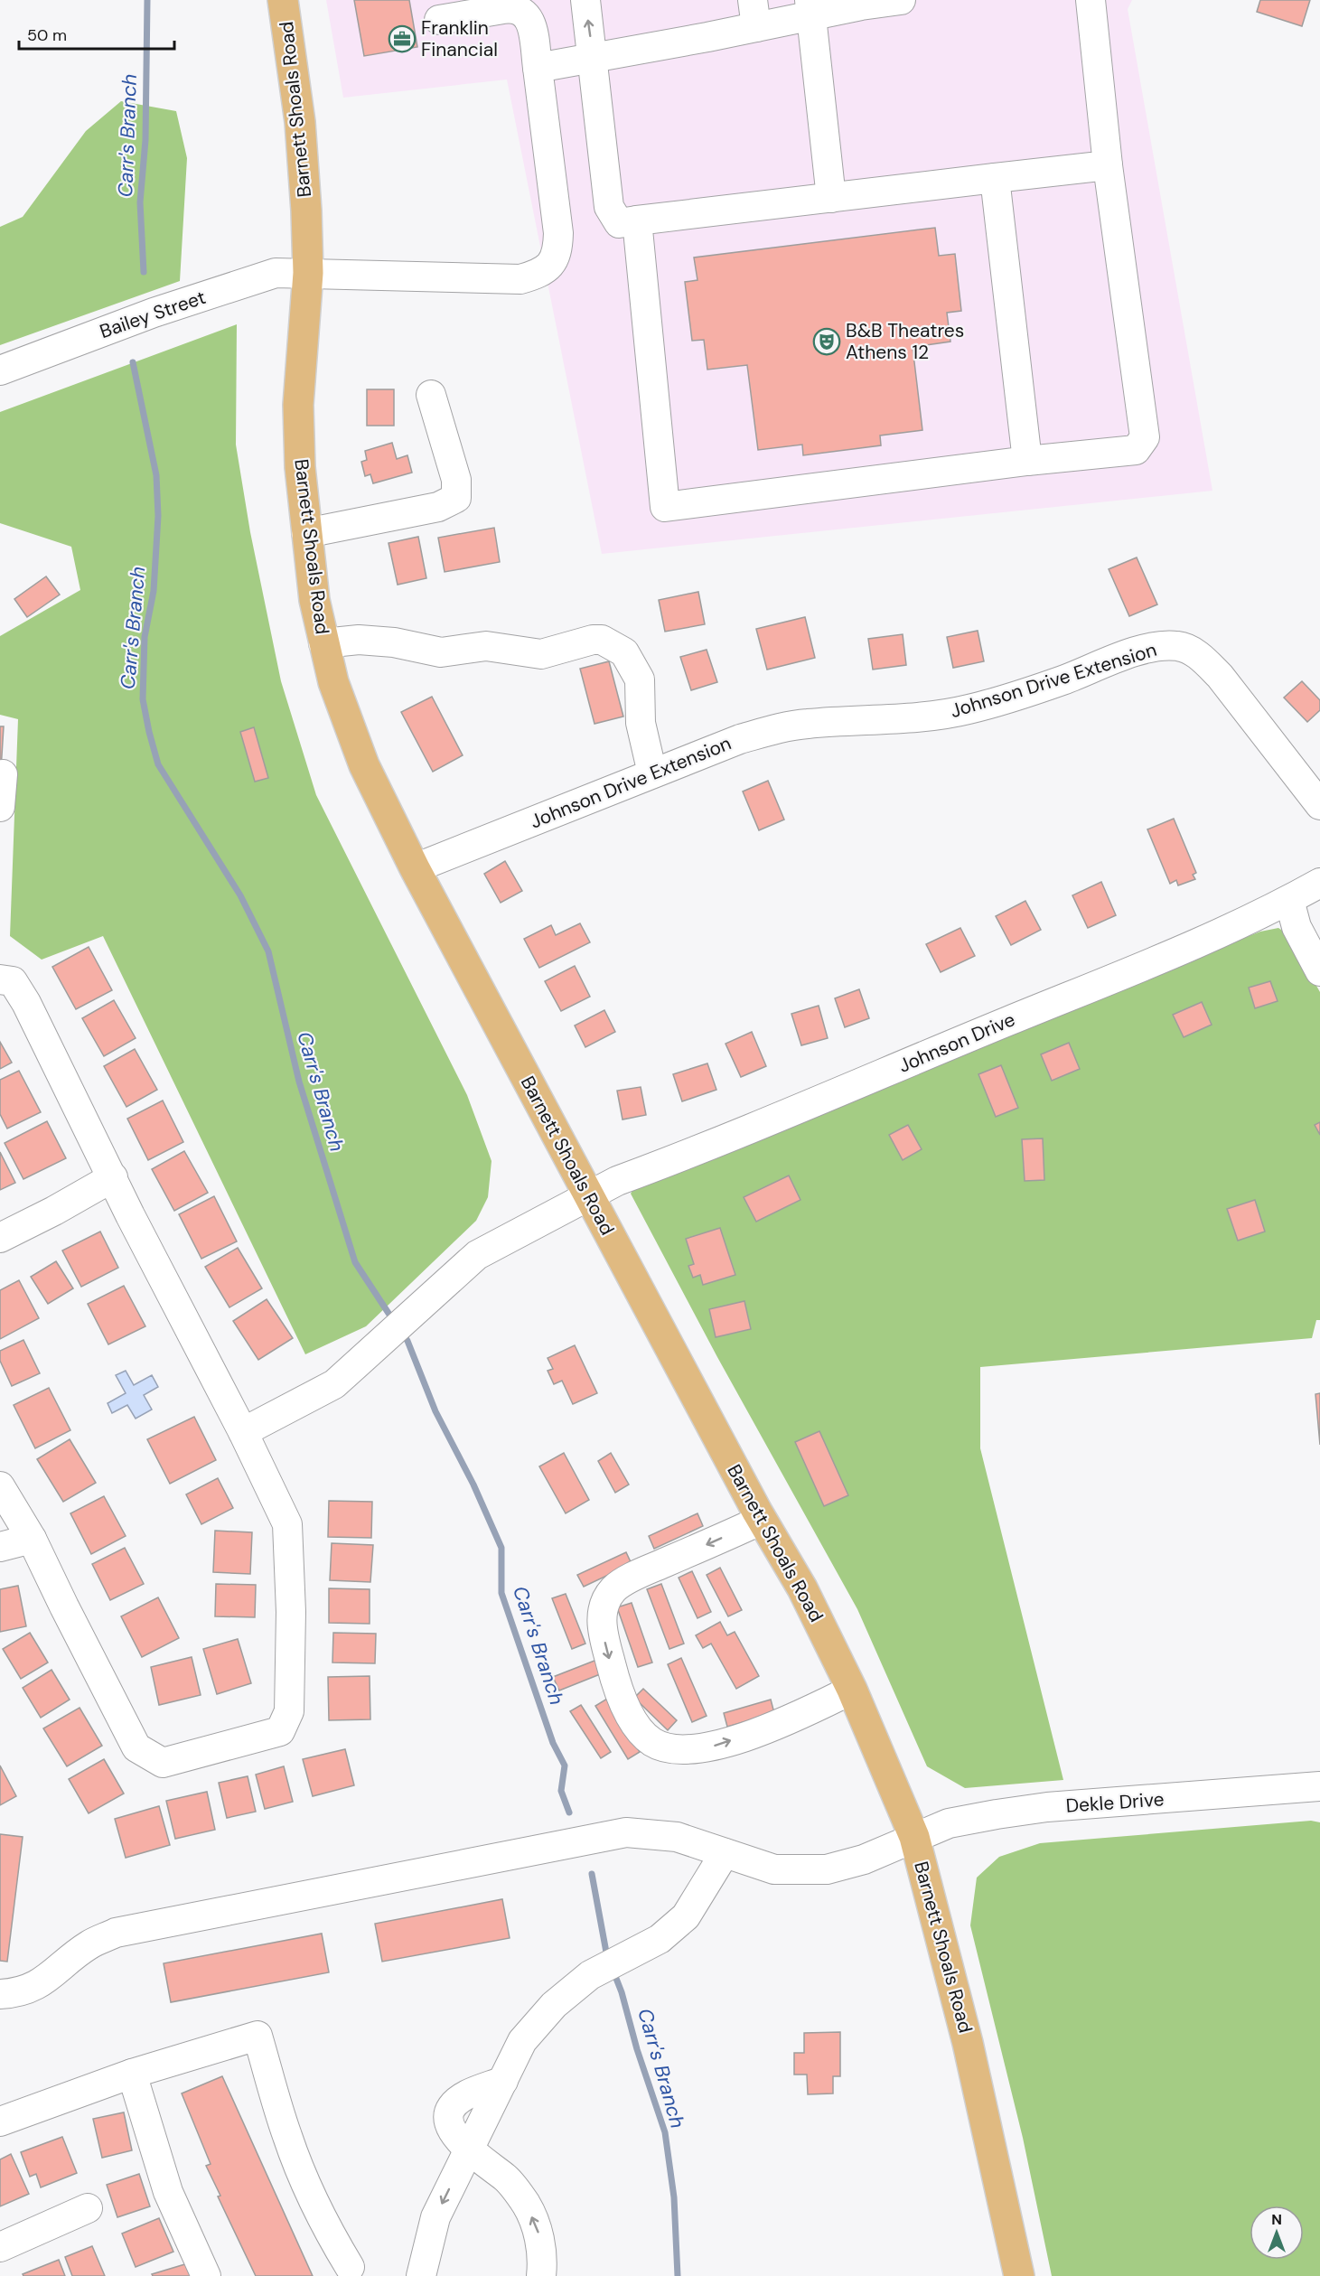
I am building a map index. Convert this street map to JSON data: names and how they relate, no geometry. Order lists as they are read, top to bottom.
{
  "streets": {
    "main road": ["Barnett Shoals Road"],
    "street": [
      "Bailey Street",
      "Johnson Drive Extension",
      "Johnson Drive",
      "Dekle Drive"
    ]
  },
  "crossings": [
    ["Barnett Shoals Road", "Bailey Street"],
    ["Barnett Shoals Road", "Johnson Drive Extension"],
    ["Barnett Shoals Road", "Johnson Drive"],
    ["Barnett Shoals Road", "Dekle Drive"]
  ],
  "water": ["Carr's Branch"],
  "places": {
    "office": ["Franklin Financial"],
    "theatre": ["B&B Theatres Athens 12"]
  },
  "scale_bar": "50 m",
  "north": "top"
}
